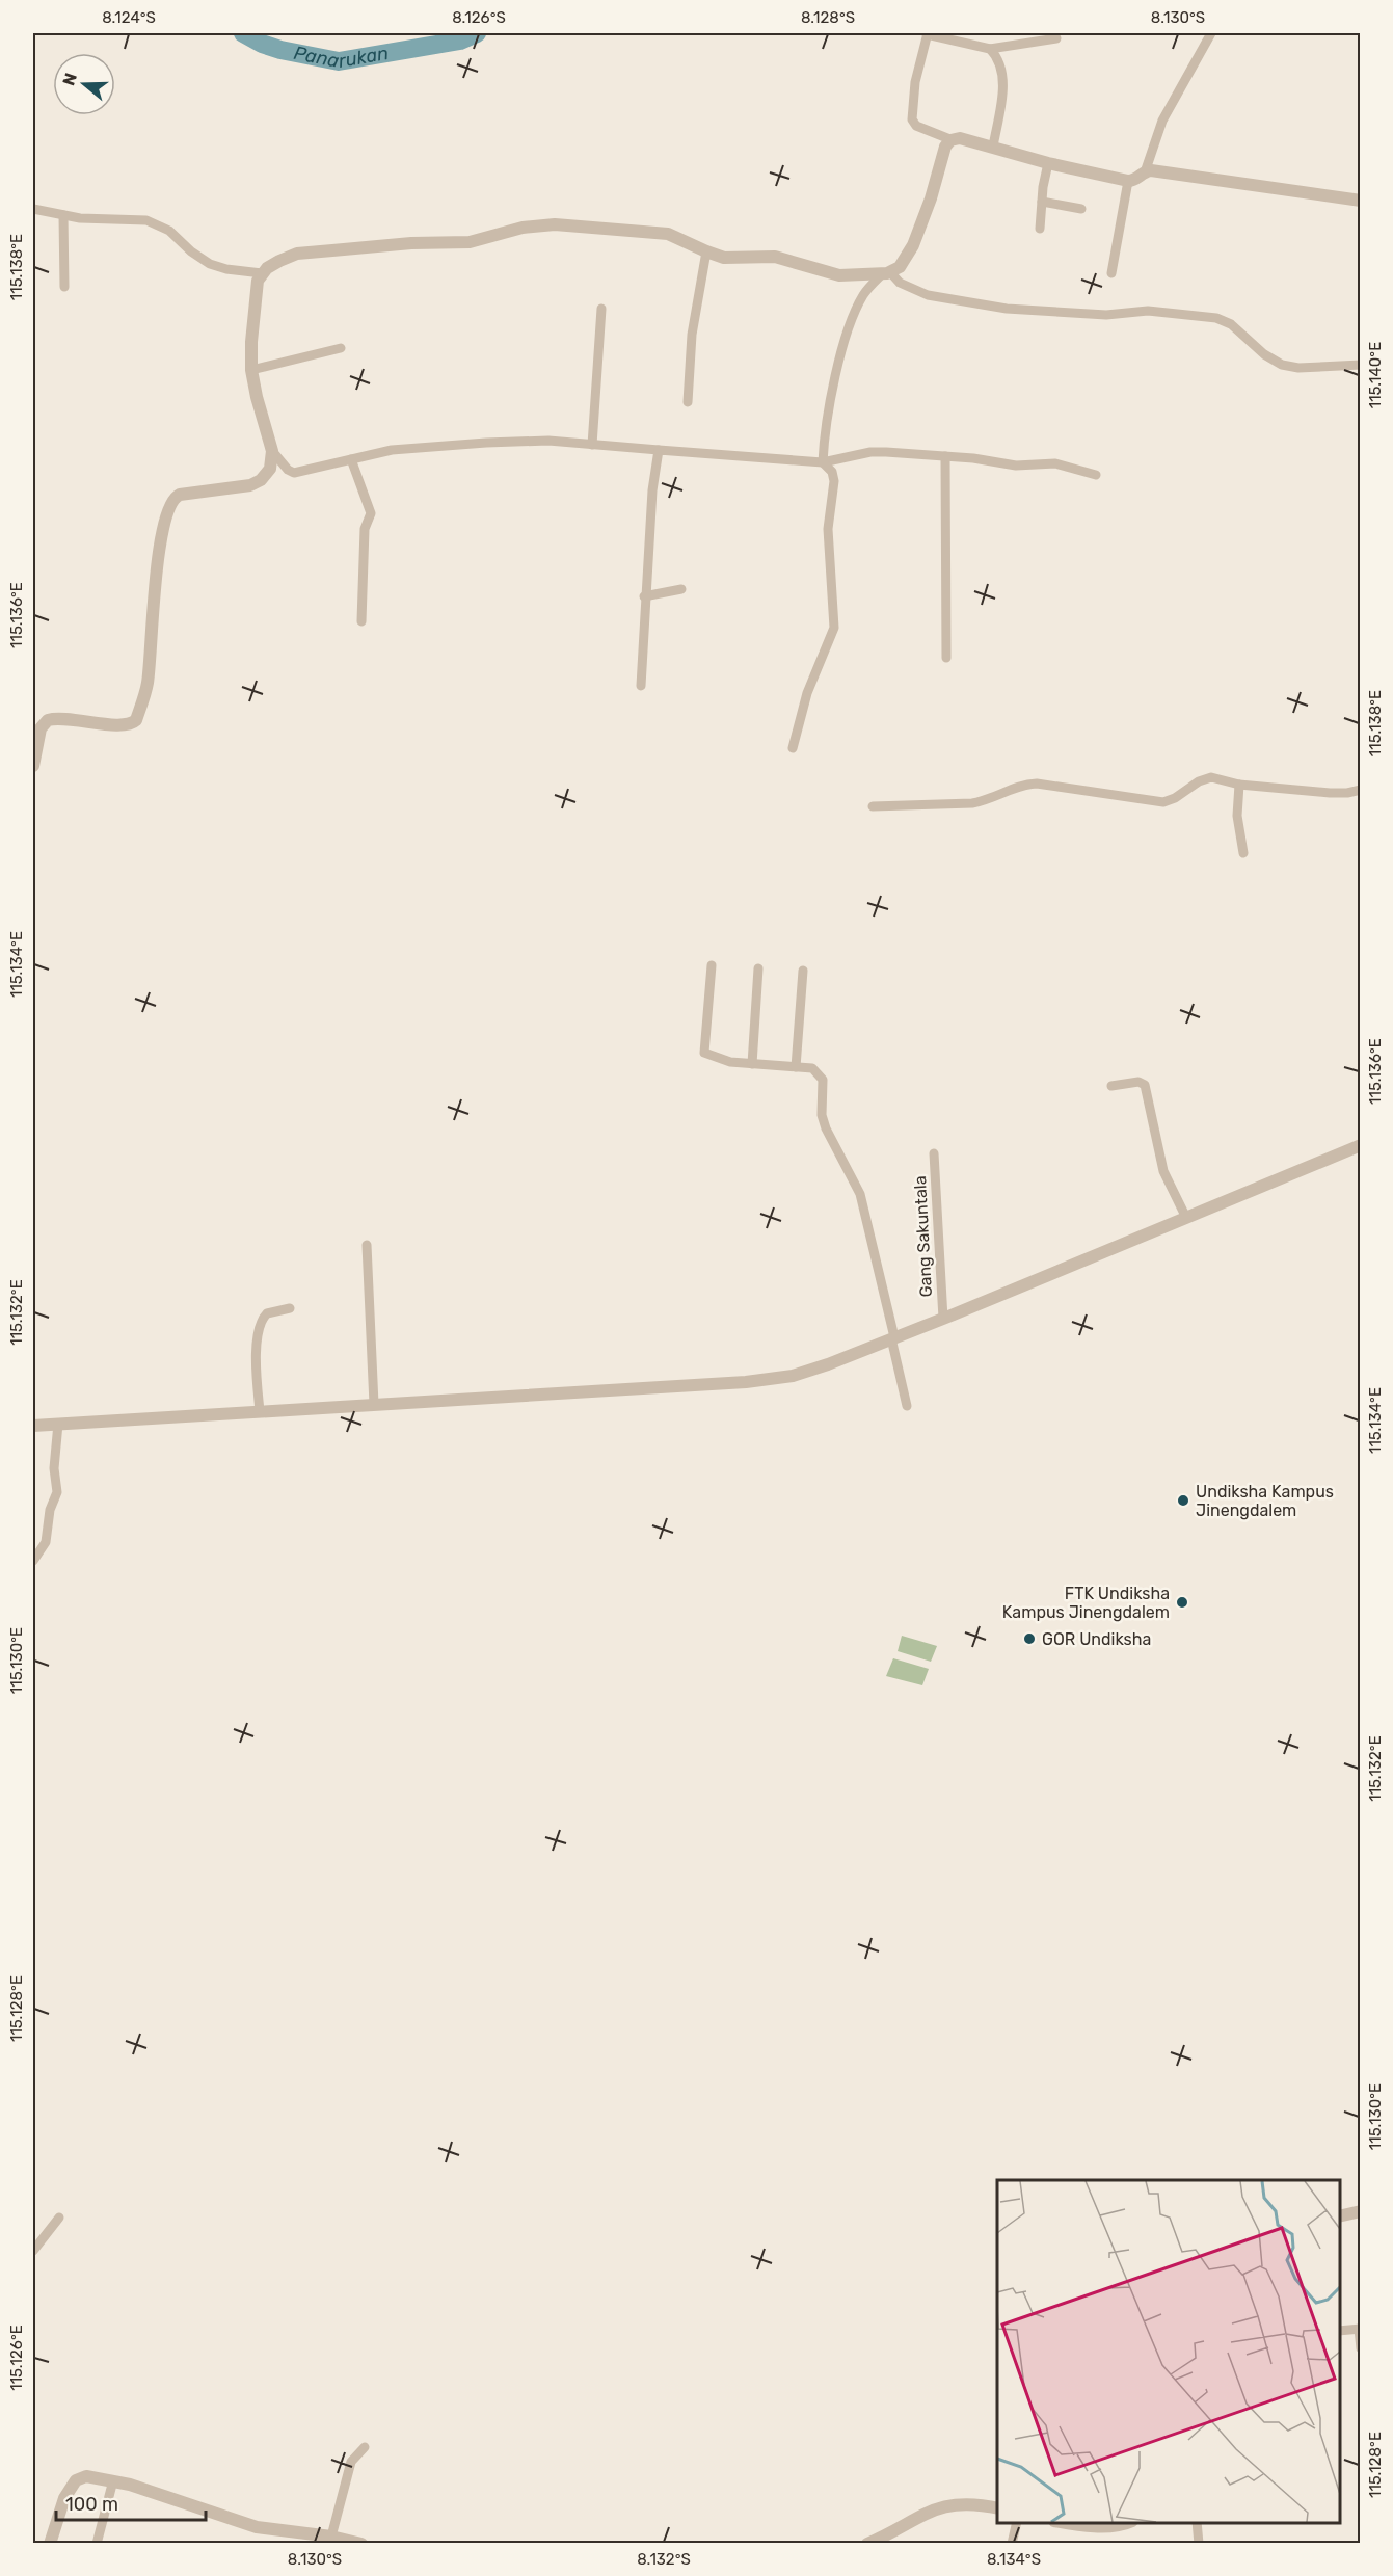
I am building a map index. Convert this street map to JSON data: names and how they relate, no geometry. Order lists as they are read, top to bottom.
{
  "streets": {
    "street": ["Gang Sakuntala"]
  },
  "water": ["Panarukan"],
  "places": ["Undiksha Kampus Jinengdalem", "FTK Undiksha Kampus Jinengdalem", "GOR Undiksha"],
  "scale_bar": "100 m",
  "north": "left",
  "coordinates": [
    "8.124°S",
    "8.126°S",
    "8.128°S",
    "8.130°S",
    "115.138°E",
    "115.140°E",
    "115.136°E",
    "115.134°E",
    "115.132°E",
    "115.130°E",
    "115.128°E",
    "115.126°E",
    "8.132°S",
    "8.134°S"
  ]
}
